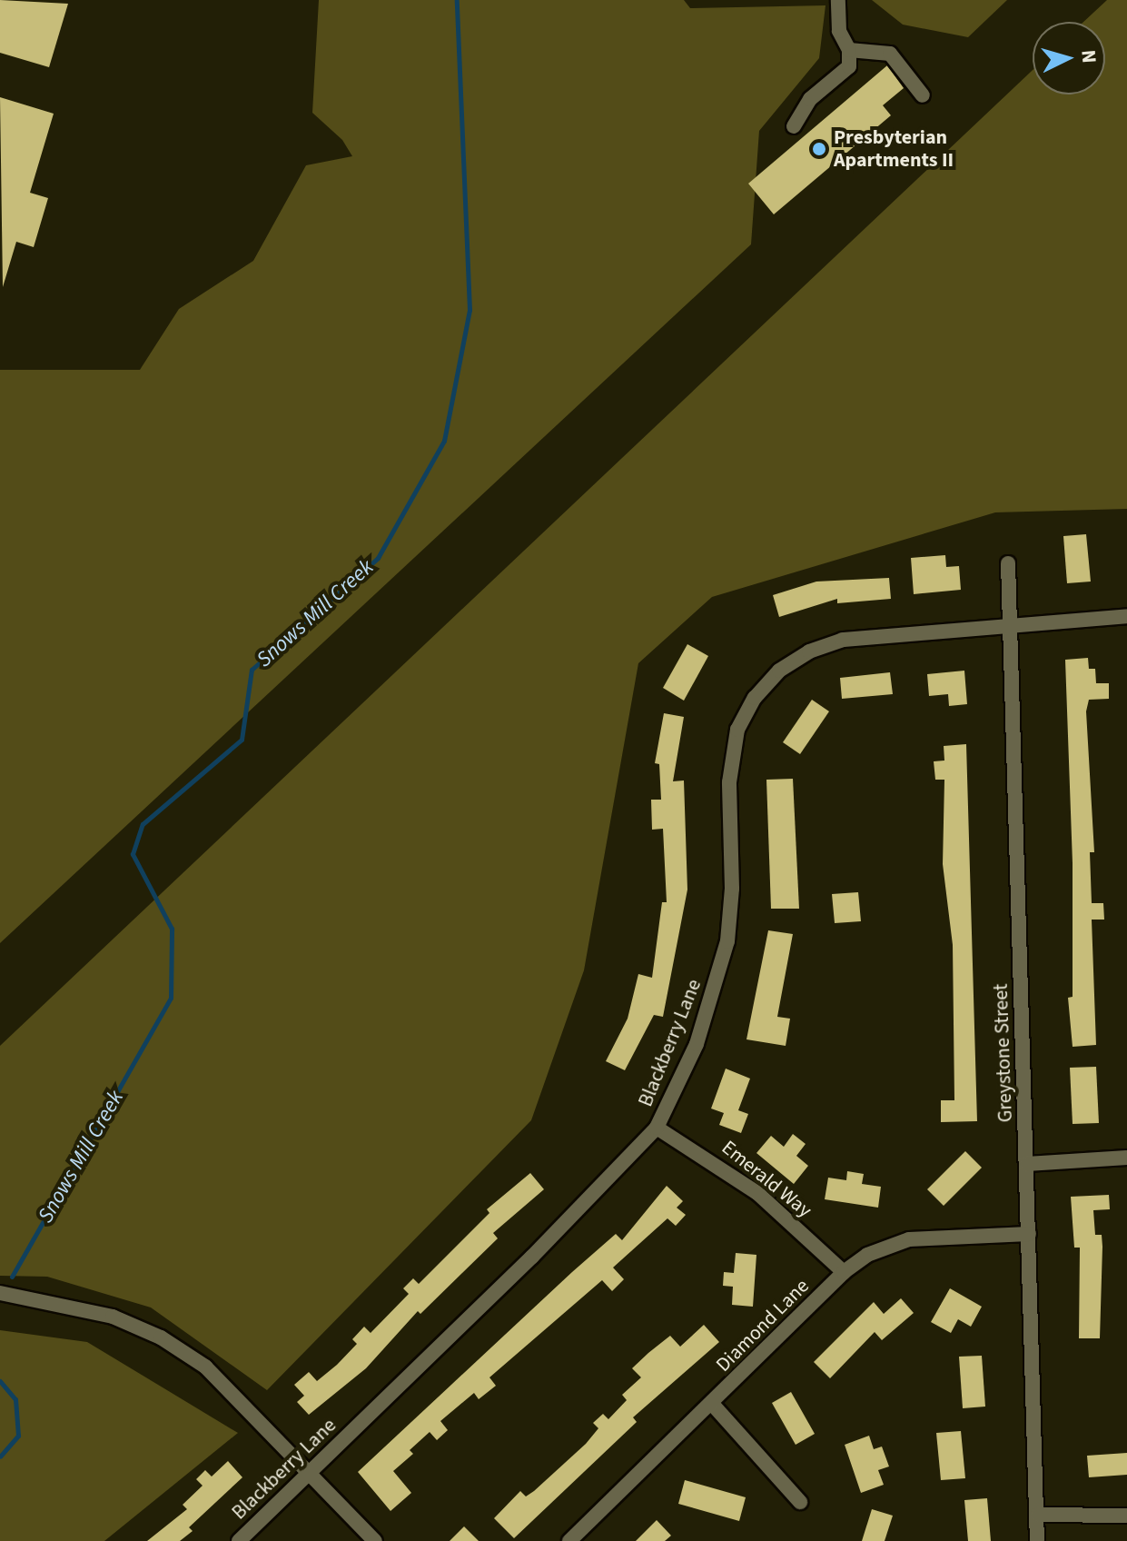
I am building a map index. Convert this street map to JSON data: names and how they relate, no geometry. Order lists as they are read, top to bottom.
{
  "streets": {
    "street": [
      "Blackberry Lane",
      "Greystone Street",
      "Emerald Way",
      "Diamond Lane"
    ]
  },
  "crossings": [
    ["Blackberry Lane", "Greystone Street"],
    ["Blackberry Lane", "Emerald Way"],
    ["Greystone Street", "Diamond Lane"],
    ["Emerald Way", "Diamond Lane"]
  ],
  "water": ["Snows Mill Creek"],
  "places": ["Presbyterian Apartments II"],
  "north": "right"
}
